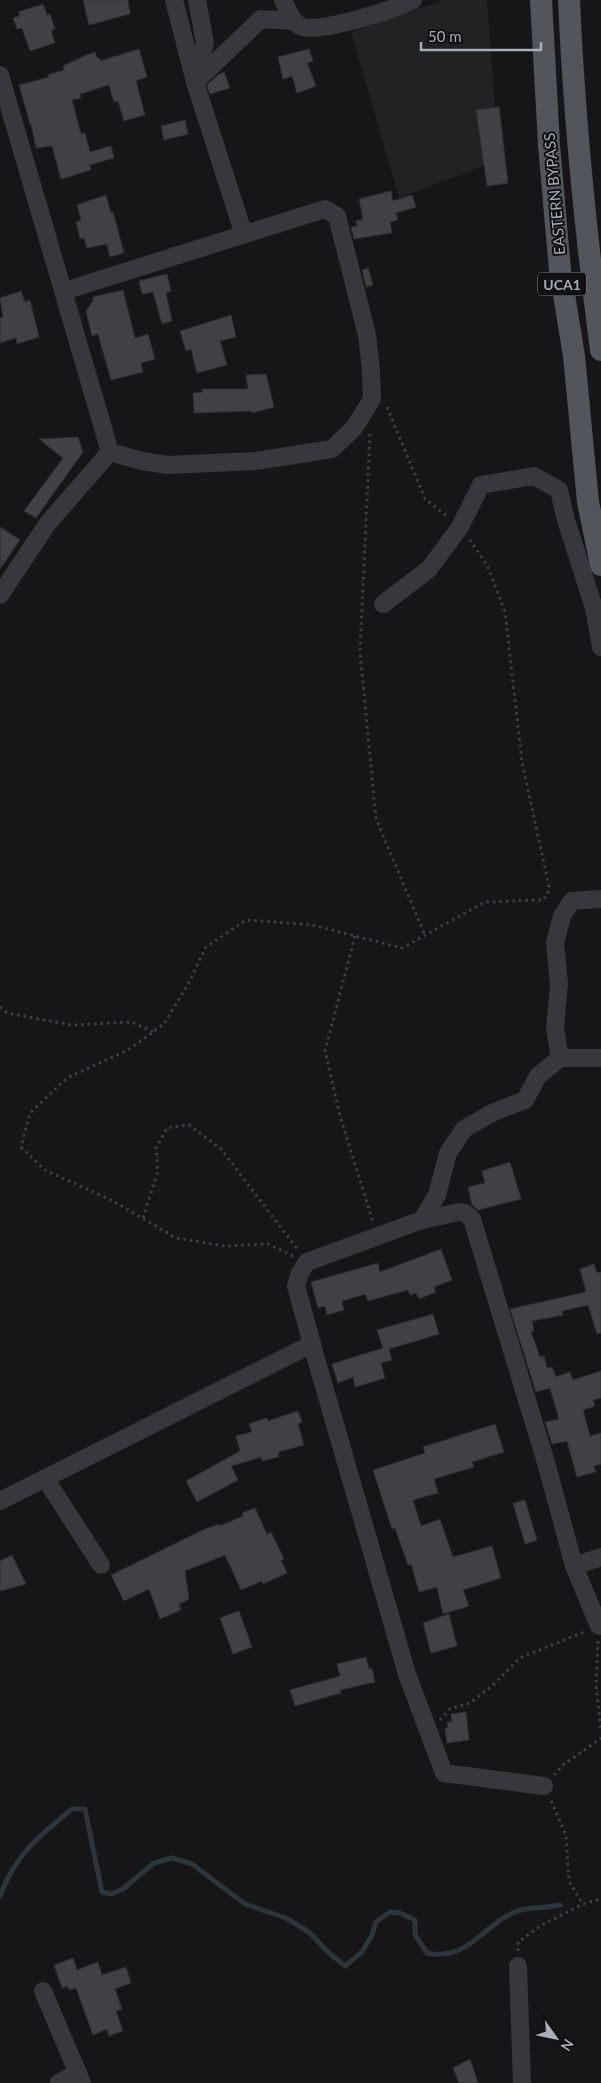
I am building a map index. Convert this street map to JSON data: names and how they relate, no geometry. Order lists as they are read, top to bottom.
{
  "streets": {
    "main road": ["EASTERN BYPASS", "UCA1"]
  },
  "scale_bar": "50 m",
  "north": "bottom right"
}
